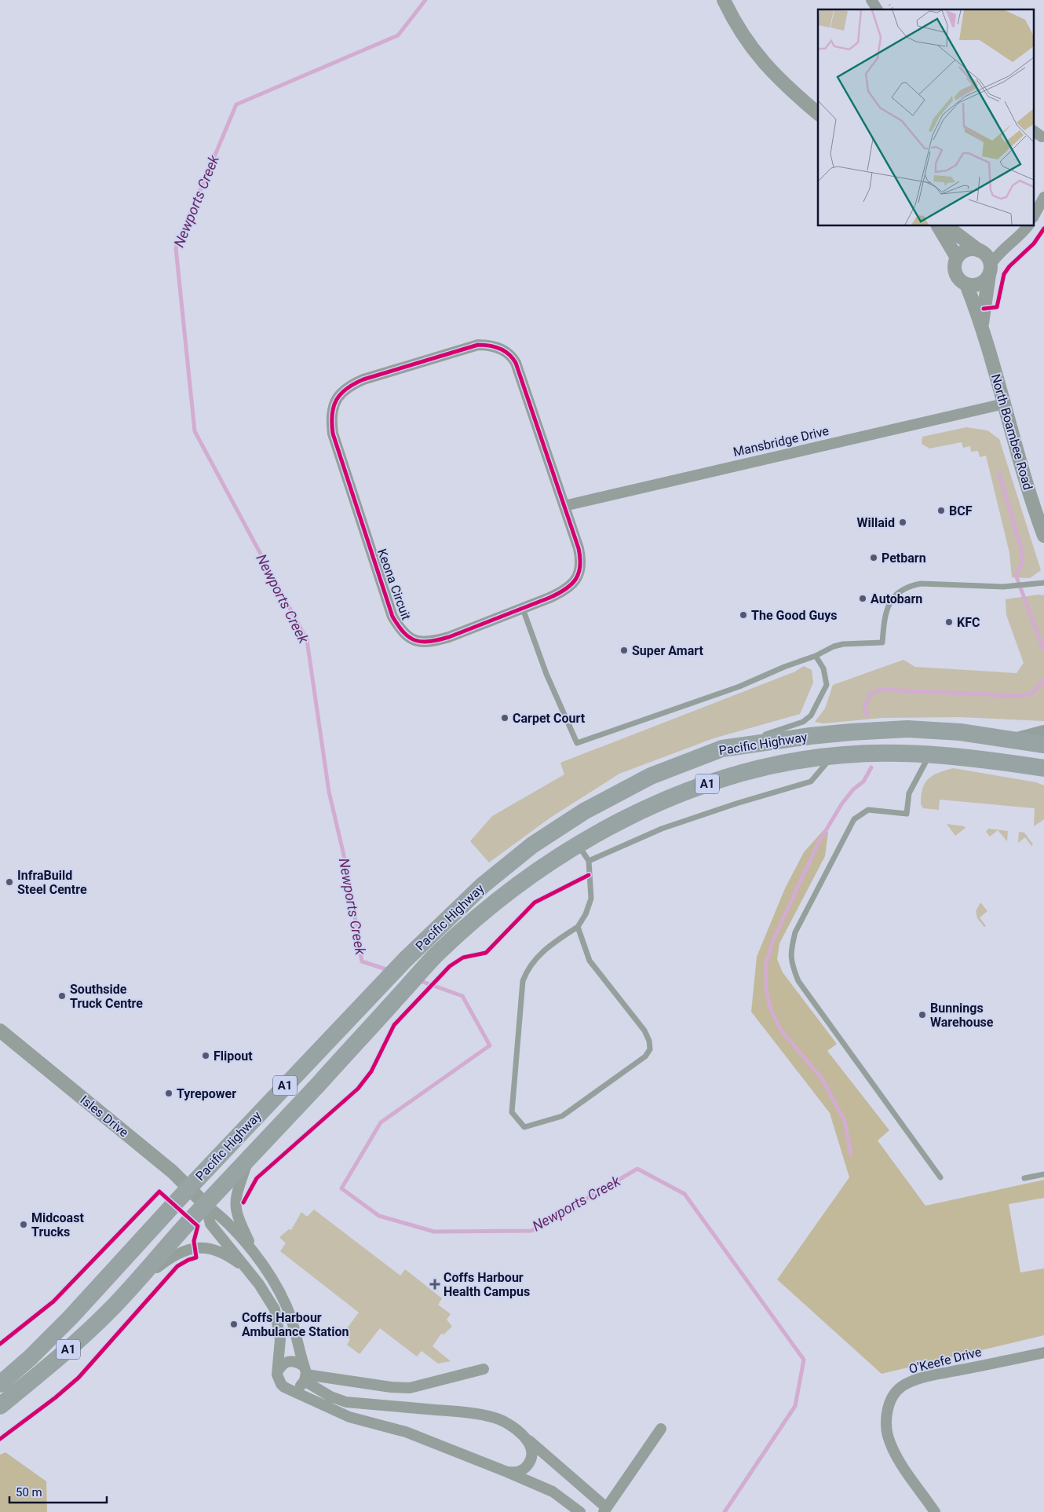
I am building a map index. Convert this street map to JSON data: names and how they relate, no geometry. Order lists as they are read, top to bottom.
{
  "streets": {
    "highway": ["Pacific Highway", "A1"],
    "street": [
      "North Boambee Road",
      "Mansbridge Drive",
      "Keona Circuit",
      "Isles Drive",
      "O'Keefe Drive"
    ]
  },
  "crossings": [
    ["North Boambee Road", "Mansbridge Drive"],
    ["Mansbridge Drive", "Keona Circuit"],
    ["Pacific Highway", "Isles Drive"]
  ],
  "water": ["Newports Creek"],
  "places": {
    "other": [
      "BCF",
      "Willaid",
      "Petbarn",
      "Autobarn",
      "The Good Guys",
      "KFC",
      "Super Amart",
      "Carpet Court",
      "InfraBuild Steel Centre",
      "Southside Truck Centre",
      "Bunnings Warehouse",
      "Flipout",
      "Tyrepower",
      "Midcoast Trucks",
      "Coffs Harbour Ambulance Station"
    ],
    "health": ["Coffs Harbour Health Campus"]
  },
  "scale_bar": "50 m"
}
